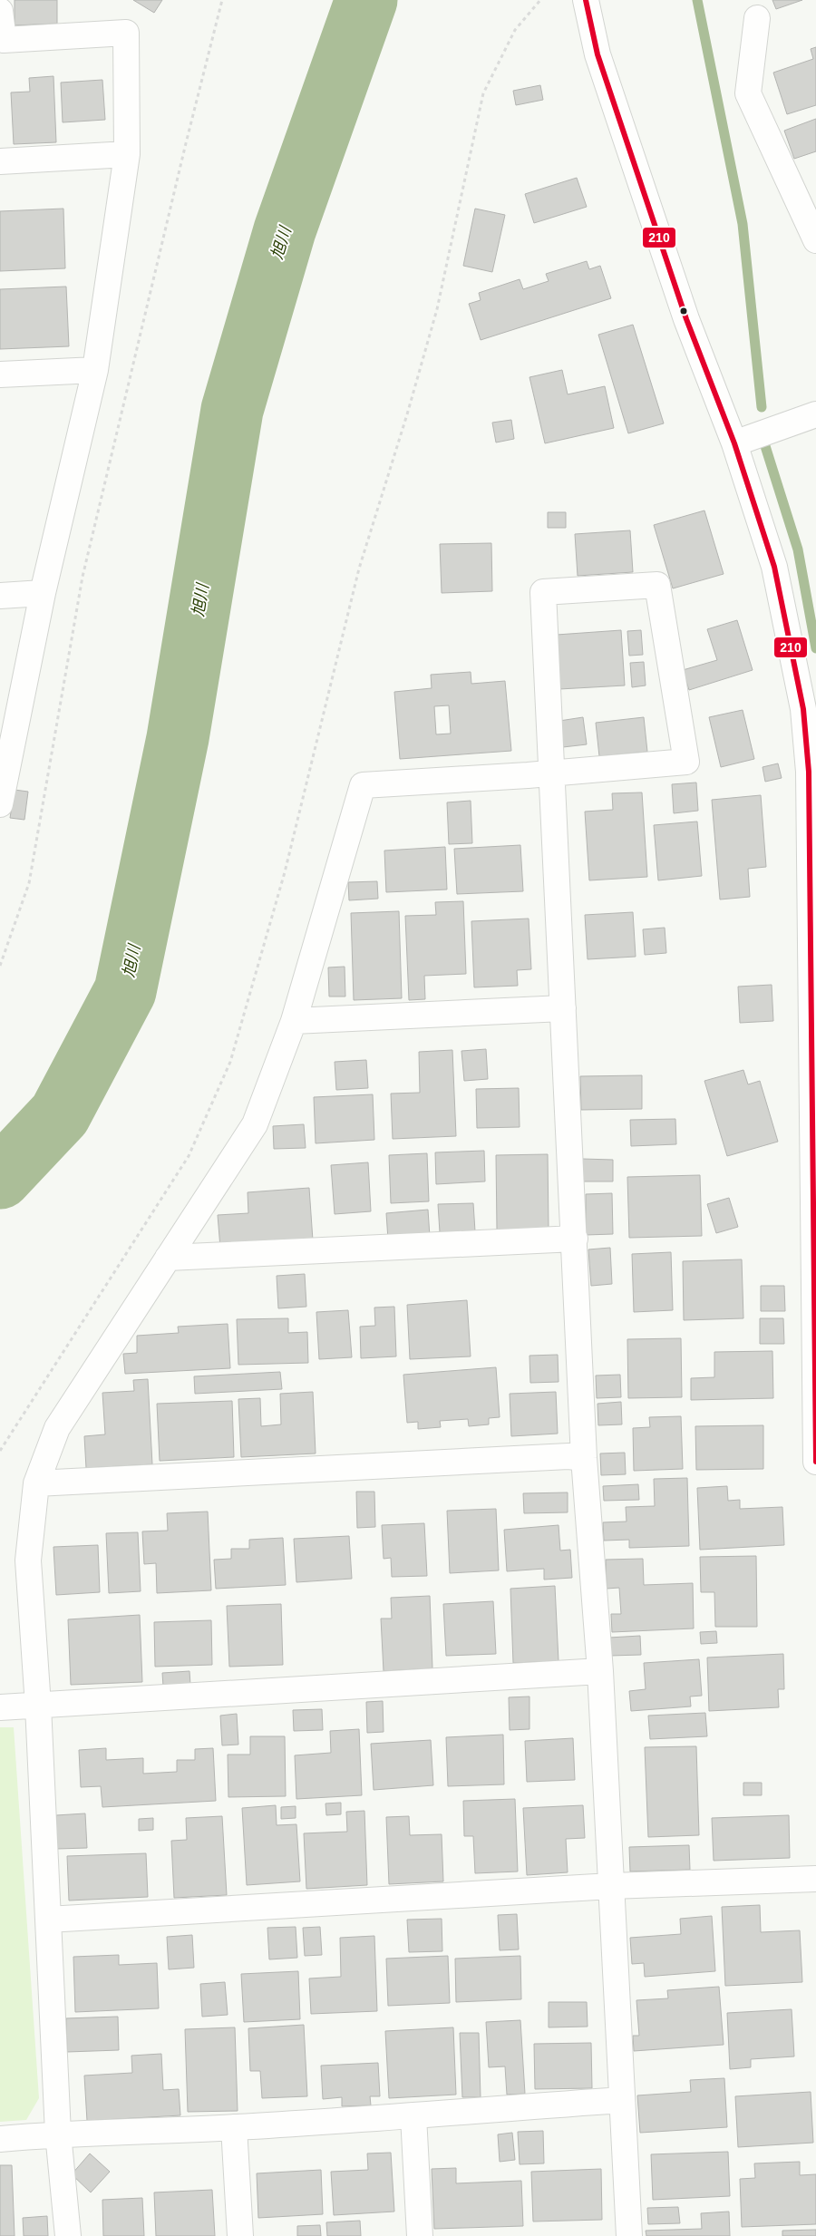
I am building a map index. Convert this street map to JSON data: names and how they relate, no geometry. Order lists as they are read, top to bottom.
{
  "water": ["旭川"],
  "lines": ["transit line 210"]
}
